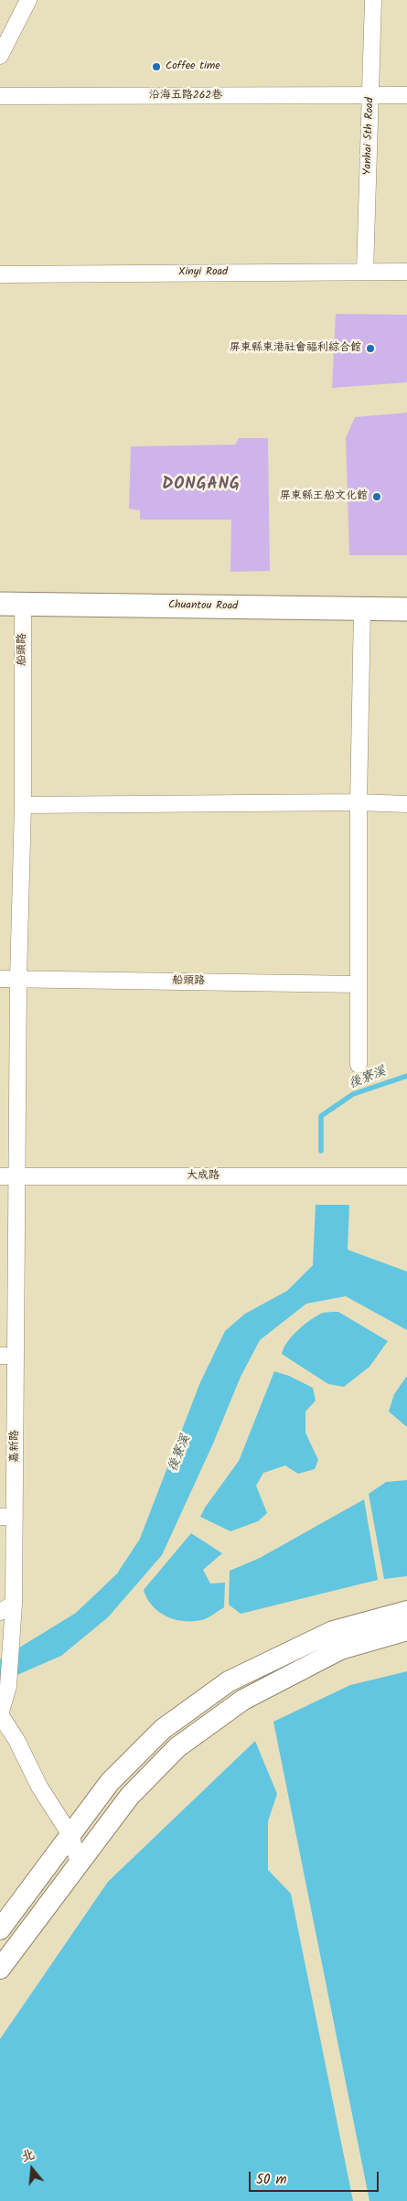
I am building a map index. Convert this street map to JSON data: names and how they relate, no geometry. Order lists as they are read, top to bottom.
{
  "streets": {
    "main road": ["Chuantou Road"],
    "street": [
      "沿海五路262巷",
      "Yanhai 5th Road",
      "Xinyi Road",
      "船頭路",
      "大成路",
      "嘉新路"
    ]
  },
  "crossings": [
    ["沿海五路262巷", "Yanhai 5th Road"],
    ["Yanhai 5th Road", "Xinyi Road"],
    ["Chuantou Road", "船頭路"],
    ["船頭路", "大成路"],
    ["船頭路", "嘉新路"],
    ["大成路", "嘉新路"]
  ],
  "districts": ["DONGANG"],
  "water": ["後寮溪"],
  "places": ["Coffee time", "屏東縣東港社會福利綜合館", "屏東縣王船文化館"],
  "scale_bar": "50 m",
  "north": "top"
}
